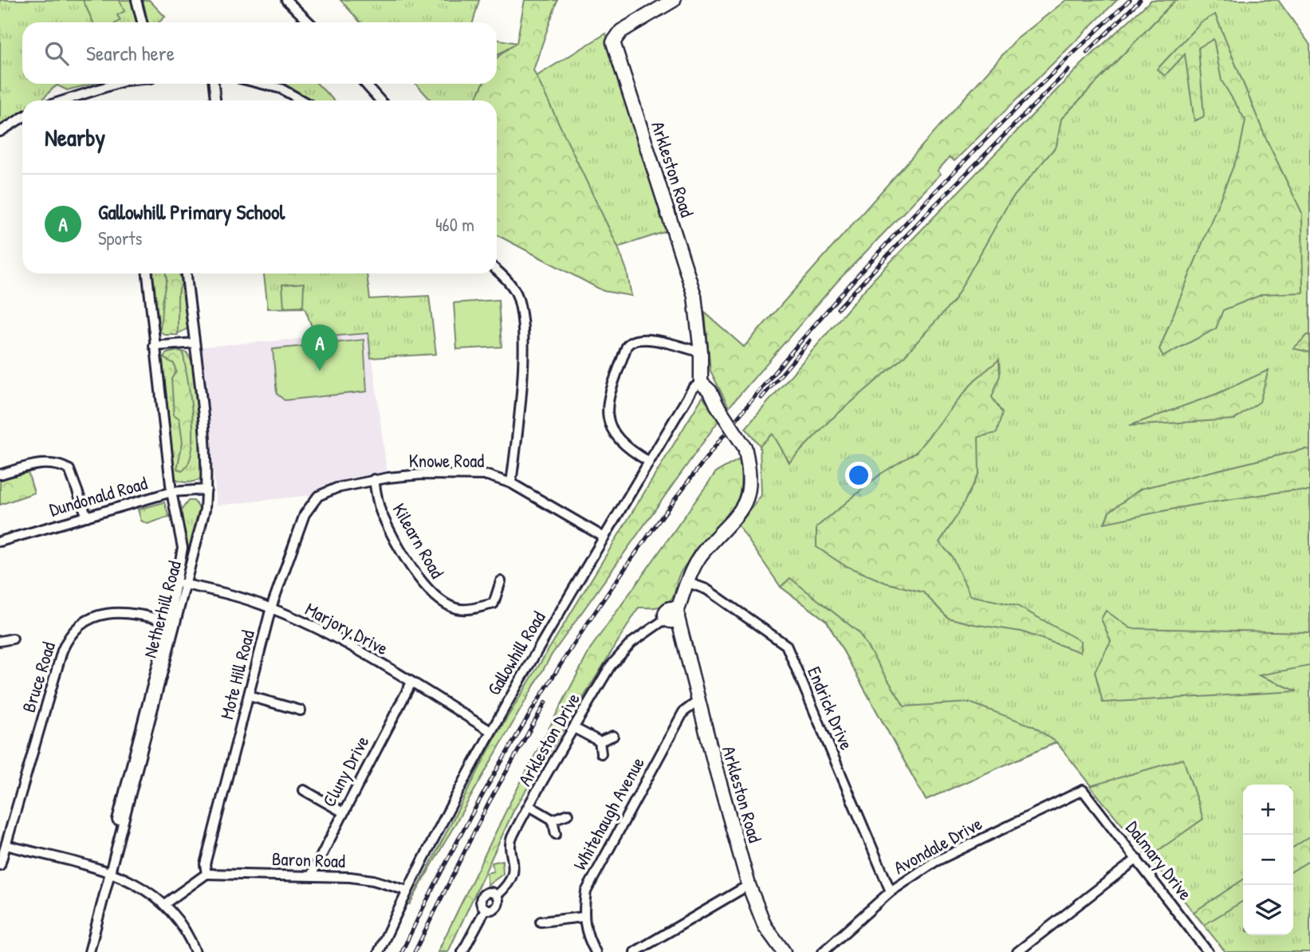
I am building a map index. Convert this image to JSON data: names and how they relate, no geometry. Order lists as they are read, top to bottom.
{
  "streets": {
    "street": [
      "Arkleston Road",
      "Knowe Road",
      "Dundonald Road",
      "Kilearn Road",
      "Netherhill Road",
      "Marjory Drive",
      "Gallowhill Road",
      "Mote Hill Road",
      "Bruce Road",
      "Endrick Drive",
      "Arkleston Drive",
      "Cluny Drive",
      "Whitehaugh Avenue",
      "Avondale Drive",
      "Baron Road",
      "Dalmary Drive"
    ]
  },
  "crossings": [
    ["Arkleston Road", "Gallowhill Road"],
    ["Arkleston Road", "Endrick Drive"],
    ["Arkleston Road", "Arkleston Drive"],
    ["Arkleston Road", "Whitehaugh Avenue"],
    ["Knowe Road", "Kilearn Road"],
    ["Knowe Road", "Gallowhill Road"],
    ["Knowe Road", "Mote Hill Road"],
    ["Dundonald Road", "Netherhill Road"],
    ["Kilearn Road", "Mote Hill Road"],
    ["Netherhill Road", "Marjory Drive"],
    ["Netherhill Road", "Bruce Road"],
    ["Marjory Drive", "Gallowhill Road"],
    ["Marjory Drive", "Mote Hill Road"],
    ["Marjory Drive", "Cluny Drive"],
    ["Gallowhill Road", "Baron Road"],
    ["Mote Hill Road", "Baron Road"],
    ["Endrick Drive", "Avondale Drive"],
    ["Cluny Drive", "Baron Road"],
    ["Avondale Drive", "Dalmary Drive"]
  ],
  "page": {
    "search": "Search here",
    "heading": "Nearby",
    "list": [
      {
        "mark": "A",
        "name": "Gallowhill Primary School",
        "note": "Sports",
        "value": "460 m"
      }
    ],
    "pins": "A",
    "map_buttons": ["+", "−"]
  }
}
